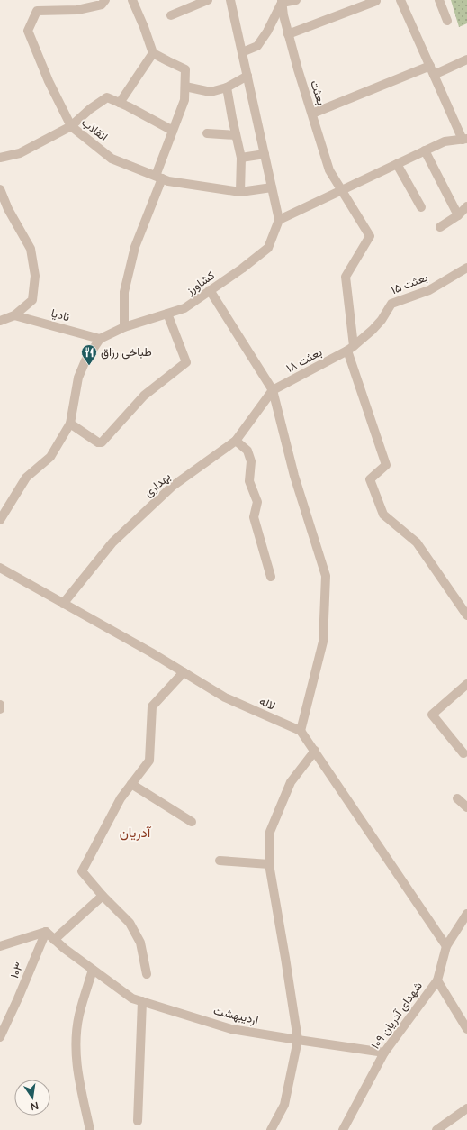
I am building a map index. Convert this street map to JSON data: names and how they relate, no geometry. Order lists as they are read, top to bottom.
{
  "streets": {
    "street": [
      "بعثت",
      "انقلاب",
      "کشاورز",
      "بعثت ۱۵",
      "نادیا",
      "بعثت ۱۸",
      "بهداری",
      "لاله",
      "۱۰۳",
      "اردیبهشت",
      "شهدای آدریان ۱۰۹"
    ]
  },
  "crossings": [
    ["بعثت", "بعثت ۱۵"],
    ["بعثت", "بعثت ۱۸"],
    ["کشاورز", "نادیا"],
    ["بعثت ۱۵", "بعثت ۱۸"],
    ["بعثت ۱۸", "بهداری"],
    ["بهداری", "لاله"],
    ["۱۰۳", "اردیبهشت"],
    ["اردیبهشت", "شهدای آدریان ۱۰۹"]
  ],
  "districts": ["آدریان"],
  "places": {
    "restaurant": ["طباخی رزاق"]
  },
  "north": "bottom"
}
